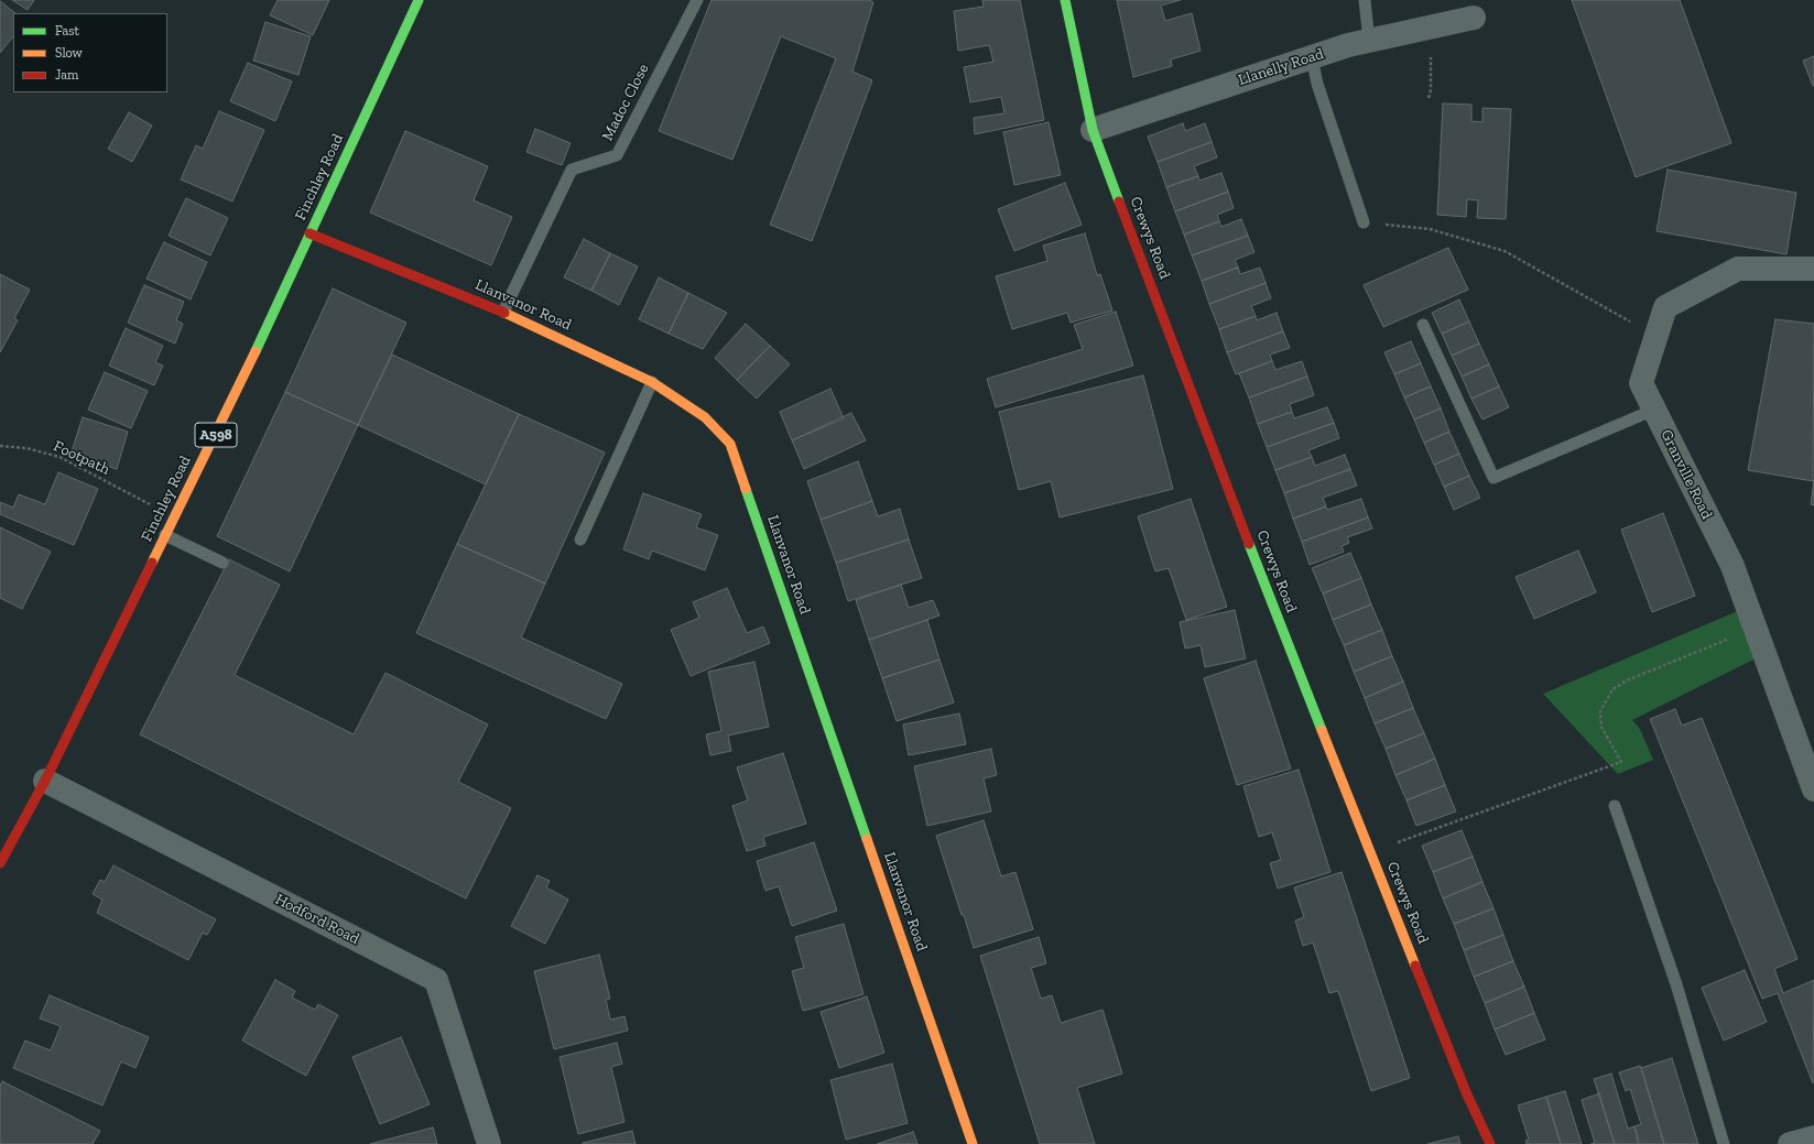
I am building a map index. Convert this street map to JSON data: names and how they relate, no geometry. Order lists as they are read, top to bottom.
{
  "streets": {
    "street": [
      "Llanelly Road",
      "Finchley Road",
      "Crewys Road",
      "Llanvanor Road",
      "A598",
      "Granville Road",
      "Hodford Road"
    ],
    "lane": ["Madoc Close"],
    "path": ["Footpath"]
  },
  "crossings": [
    ["Llanelly Road", "Crewys Road"],
    ["Madoc Close", "Llanvanor Road"],
    ["Finchley Road", "Llanvanor Road"],
    ["Finchley Road", "Hodford Road"]
  ],
  "legend": ["Fast", "Slow", "Jam"]
}
